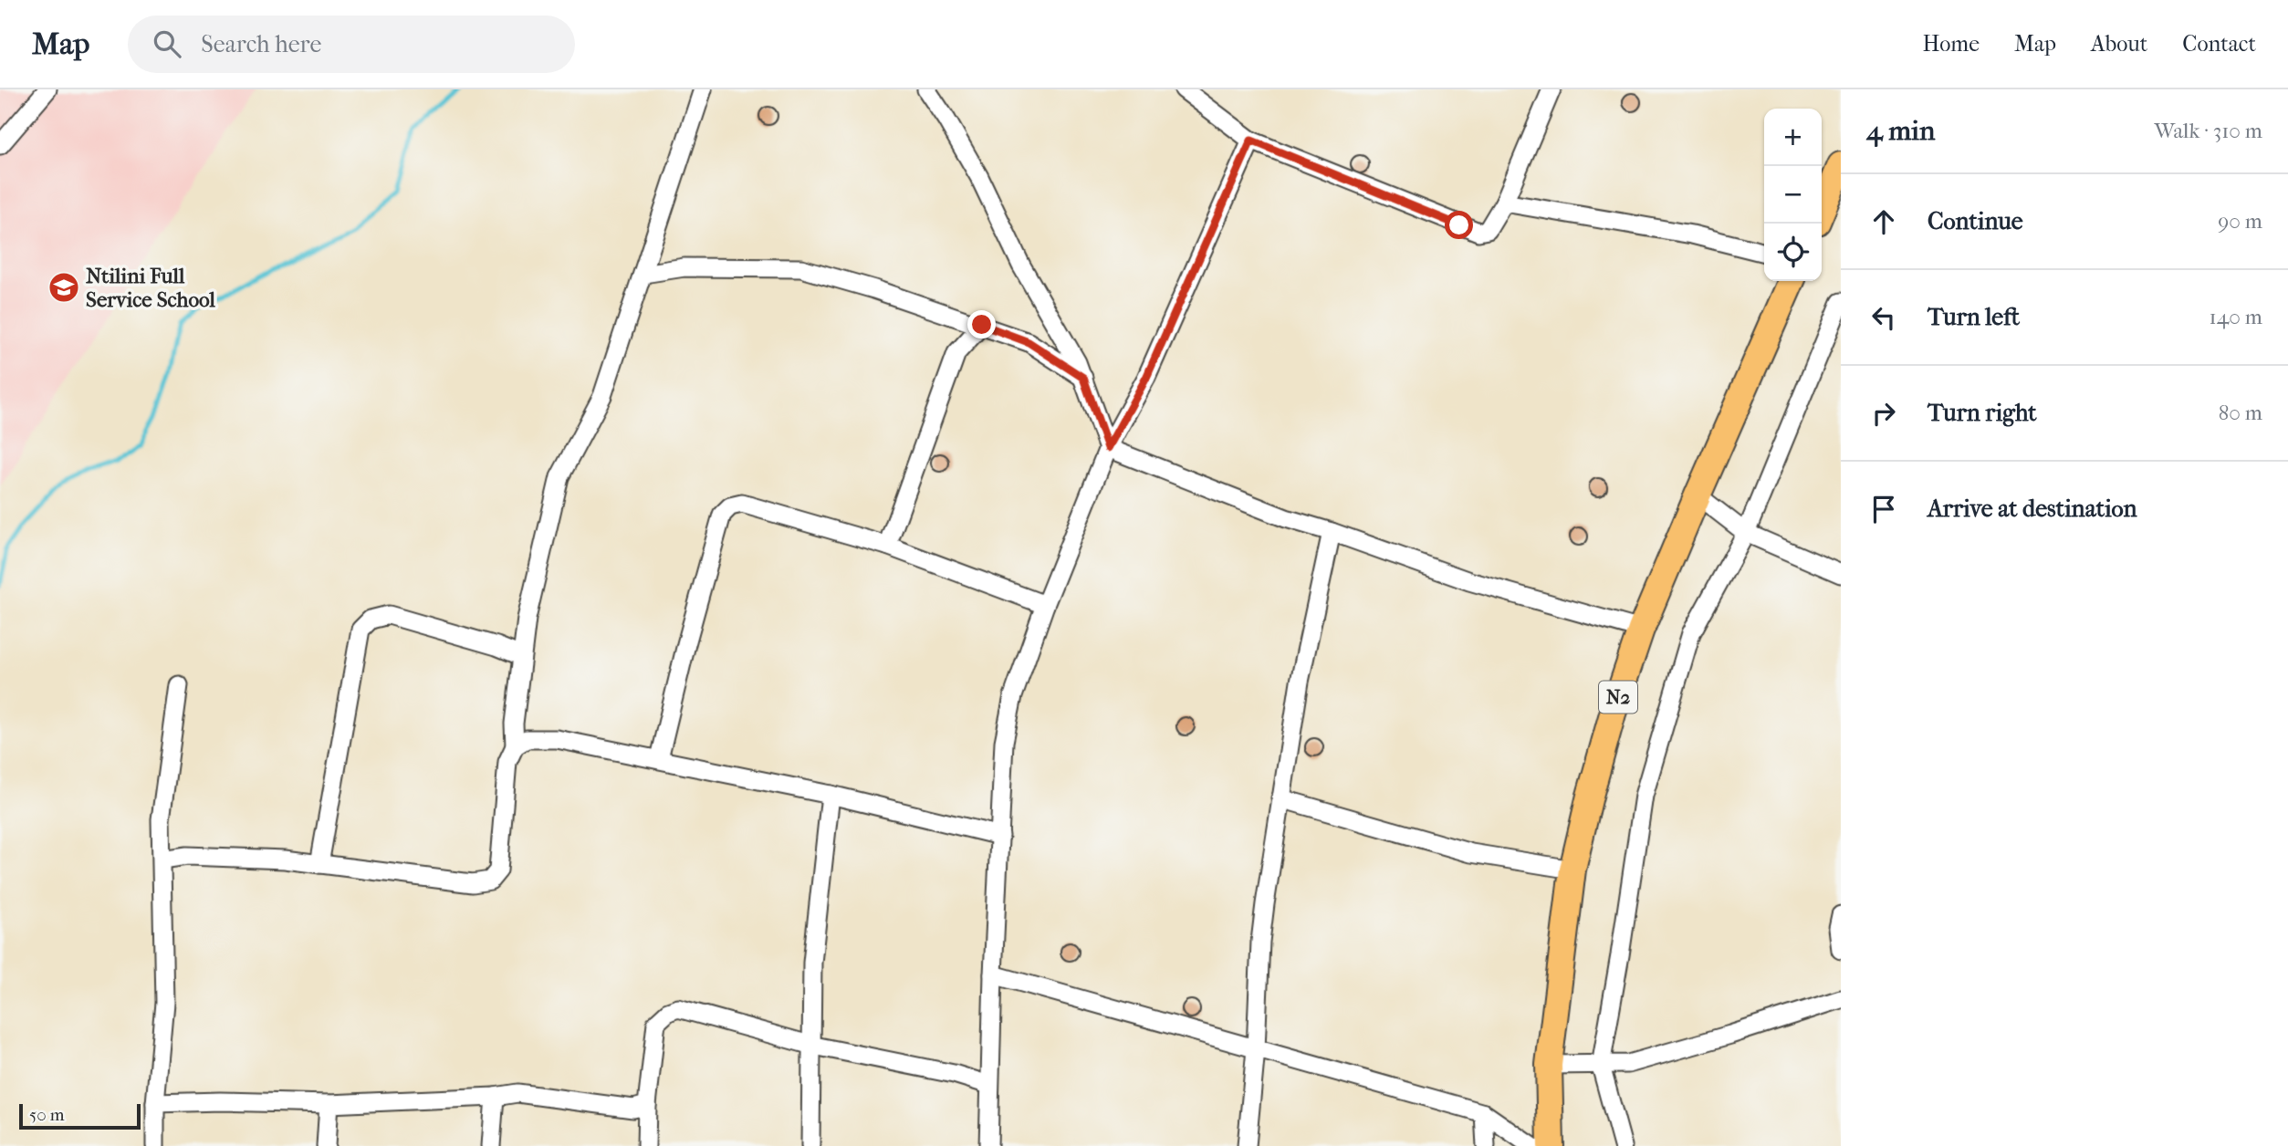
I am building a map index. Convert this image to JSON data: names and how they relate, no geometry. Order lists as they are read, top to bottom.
{
  "streets": {
    "highway": ["N2"]
  },
  "places": {
    "school or university": ["Ntilini Full Service School"]
  },
  "scale_bar": "50 m",
  "page": {
    "header": "Map",
    "search": "Search here",
    "nav": [
      "Home",
      "Map",
      "About",
      "Contact"
    ],
    "heading": ["4 min", "Walk · 310 m"],
    "map_buttons": ["+", "−"],
    "list": [
      ["Continue", "90 m"],
      ["Turn left", "140 m"],
      ["Turn right", "80 m"],
      "Arrive at destination"
    ],
    "scale": "50 m"
  }
}
